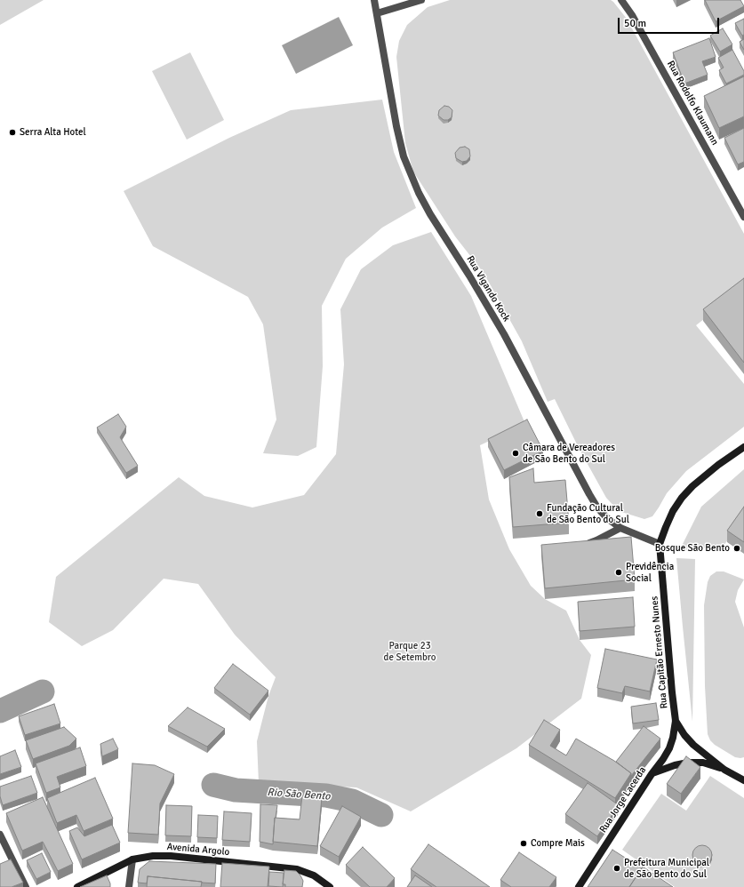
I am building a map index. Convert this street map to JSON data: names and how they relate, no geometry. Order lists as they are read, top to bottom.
{
  "streets": {
    "main road": ["Rua Capitão Ernesto Nunes", "Rua Jorge Lacerda", "Avenida Argolo"],
    "street": ["Rua Rodolfo Klaumann", "Rua Vigando Kock"]
  },
  "crossings": [
    ["Rua Vigando Kock", "Rua Capitão Ernesto Nunes"],
    ["Rua Capitão Ernesto Nunes", "Rua Jorge Lacerda"]
  ],
  "water": ["Rio São Bento"],
  "parks": ["Parque 23 de Setembro"],
  "places": [
    "Serra Alta Hotel",
    "Câmara de Vereadores de São Bento do Sul",
    "Fundação Cultural de São Bento do Sul",
    "Bosque São Bento",
    "Previdência Social",
    "Compre Mais",
    "Prefeitura Municipal de São Bento do Sul"
  ],
  "scale_bar": "50 m"
}
